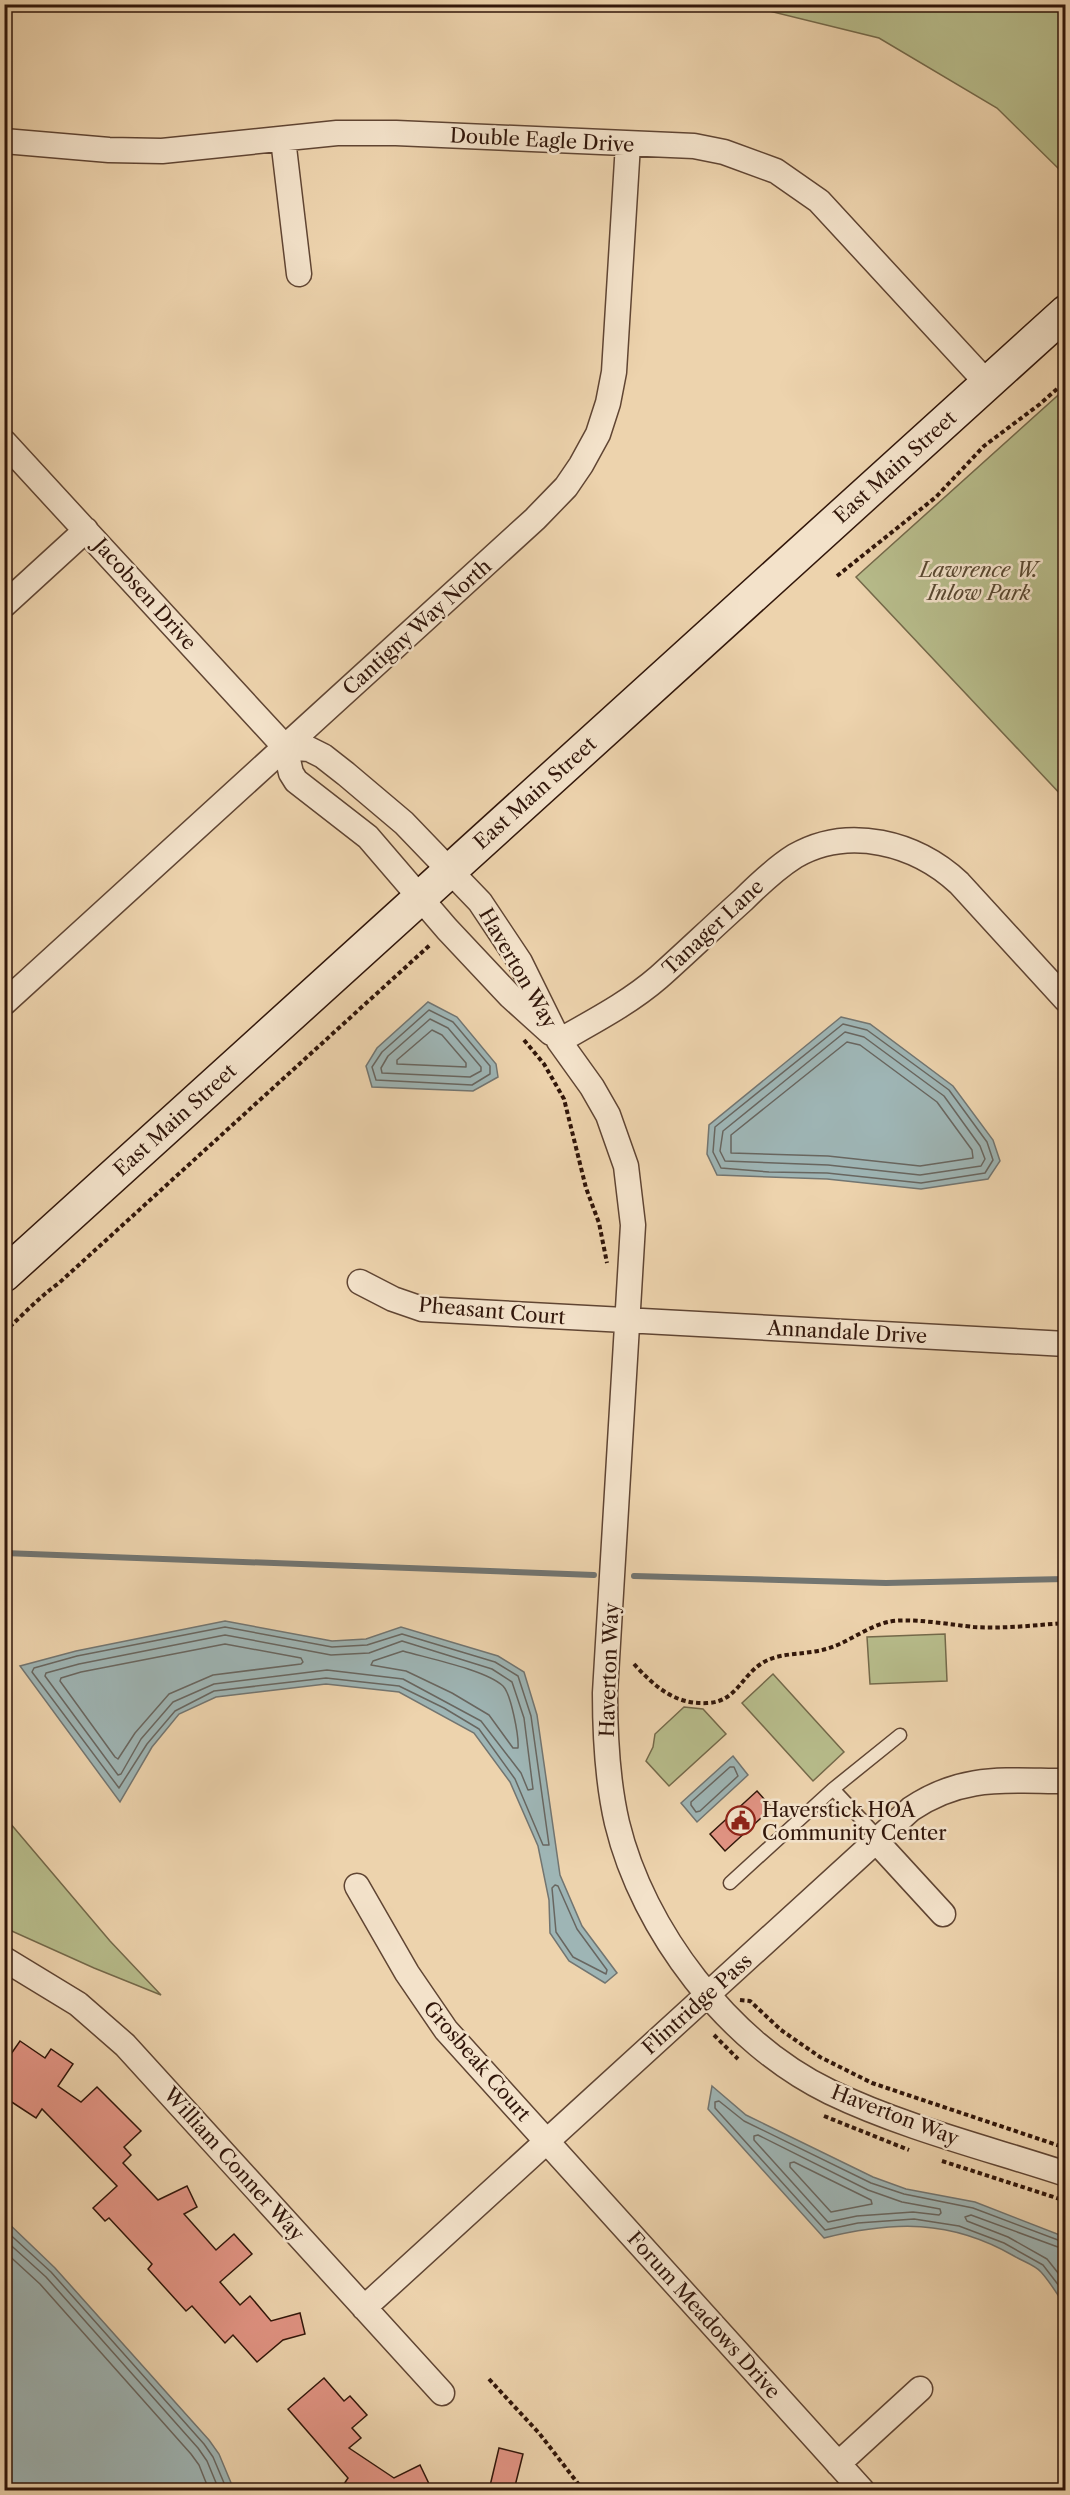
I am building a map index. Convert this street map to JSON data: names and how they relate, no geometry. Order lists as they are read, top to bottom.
{
  "streets": {
    "main road": ["East Main Street"],
    "street": [
      "Double Eagle Drive",
      "Jacobsen Drive",
      "Cantigny Way North",
      "Tanager Lane",
      "Haverton Way",
      "Pheasant Court",
      "Annandale Drive",
      "Flintridge Pass",
      "Grosbeak Court",
      "William Conner Way",
      "Forum Meadows Drive"
    ]
  },
  "crossings": [
    ["Double Eagle Drive", "East Main Street"],
    ["Double Eagle Drive", "Cantigny Way North"],
    ["East Main Street", "Jacobsen Drive"],
    ["East Main Street", "Haverton Way"],
    ["Jacobsen Drive", "Cantigny Way North"],
    ["Jacobsen Drive", "Haverton Way"],
    ["Tanager Lane", "Haverton Way"],
    ["Haverton Way", "Pheasant Court"],
    ["Haverton Way", "Annandale Drive"],
    ["Haverton Way", "Flintridge Pass"],
    ["Pheasant Court", "Annandale Drive"],
    ["Flintridge Pass", "Grosbeak Court"],
    ["Flintridge Pass", "William Conner Way"],
    ["Flintridge Pass", "Forum Meadows Drive"],
    ["Grosbeak Court", "Forum Meadows Drive"]
  ],
  "parks": ["Lawrence W. Inlow Park"],
  "places": {
    "public building": ["Haverstick HOA Community Center"]
  }
}
